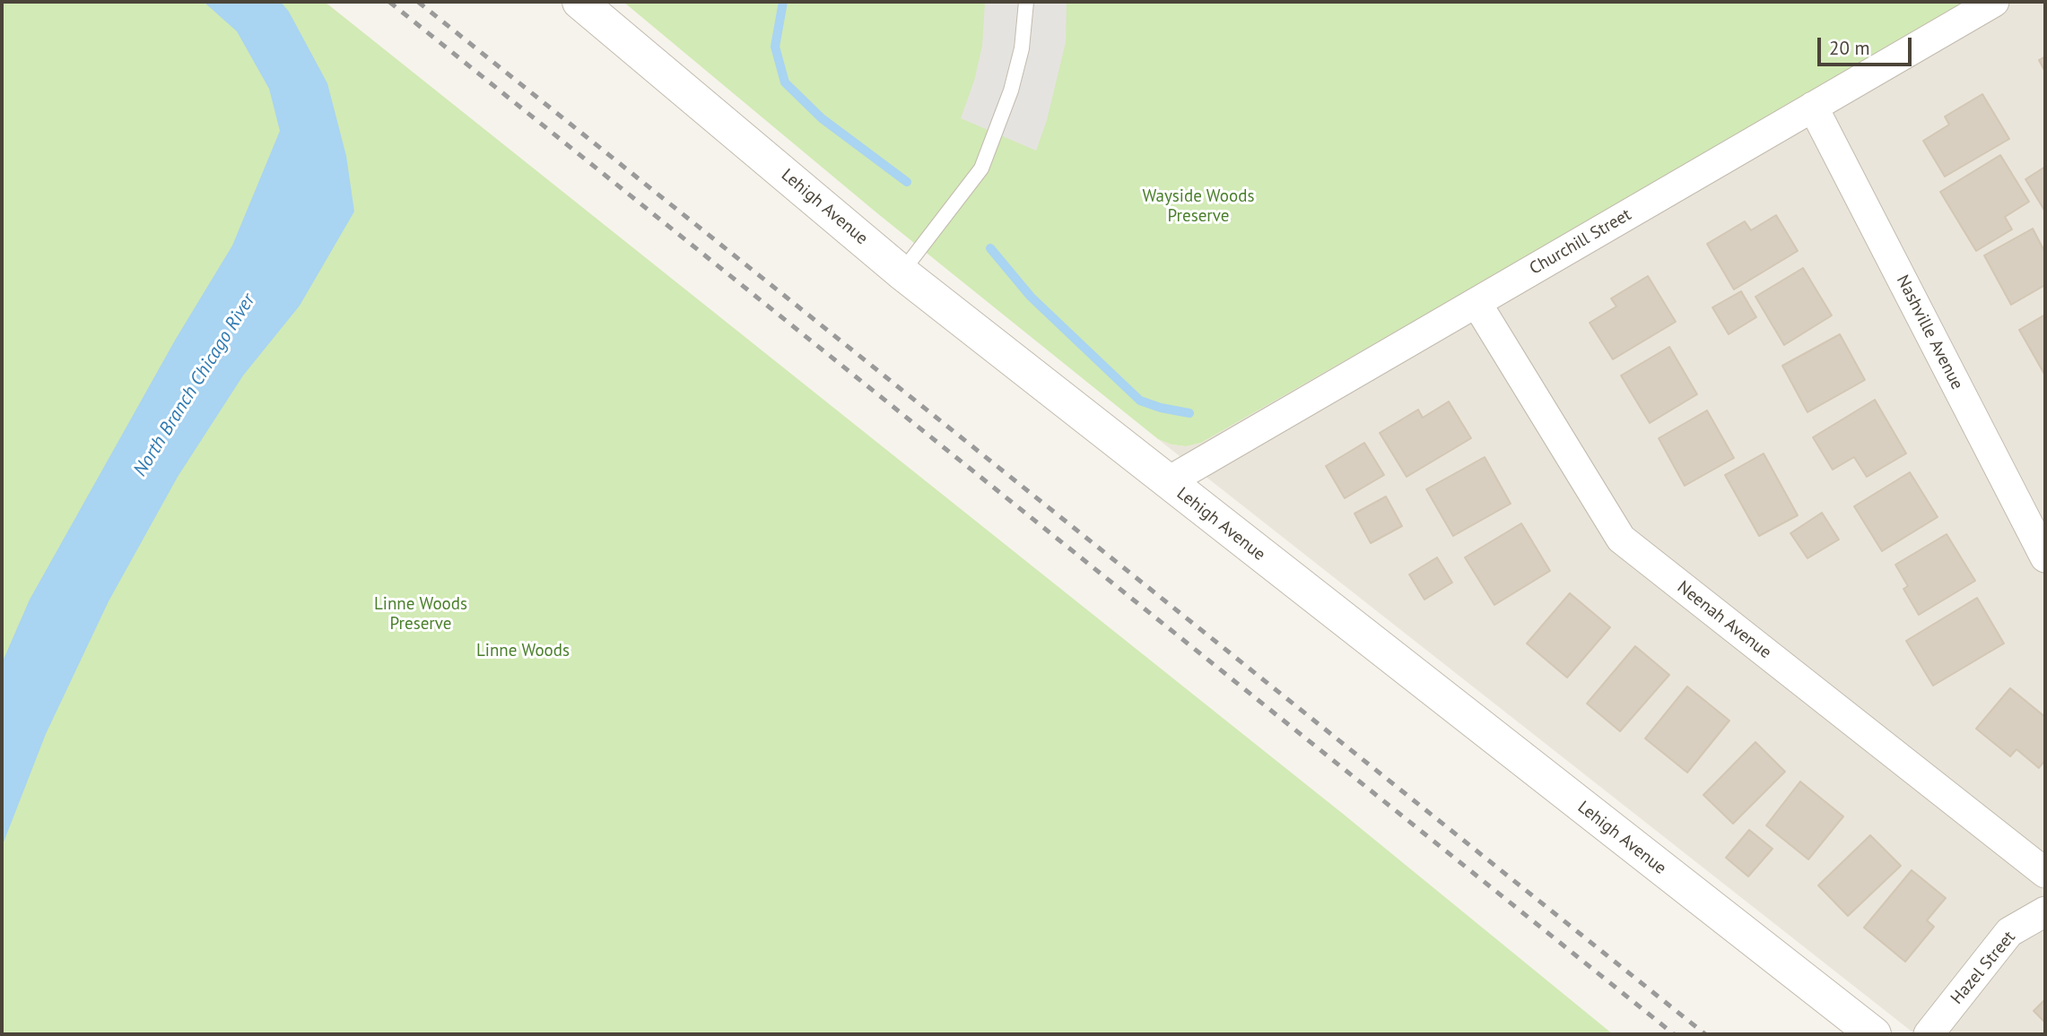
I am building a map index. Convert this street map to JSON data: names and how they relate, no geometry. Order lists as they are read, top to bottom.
{
  "streets": {
    "street": [
      "Lehigh Avenue",
      "Churchill Street",
      "Nashville Avenue",
      "Neenah Avenue",
      "Hazel Street"
    ]
  },
  "crossings": [
    ["Lehigh Avenue", "Churchill Street"],
    ["Churchill Street", "Nashville Avenue"],
    ["Churchill Street", "Neenah Avenue"]
  ],
  "water": ["North Branch Chicago River"],
  "parks": ["Wayside Woods Preserve", "Linne Woods Preserve", "Linne Woods"],
  "scale_bar": "20 m"
}
